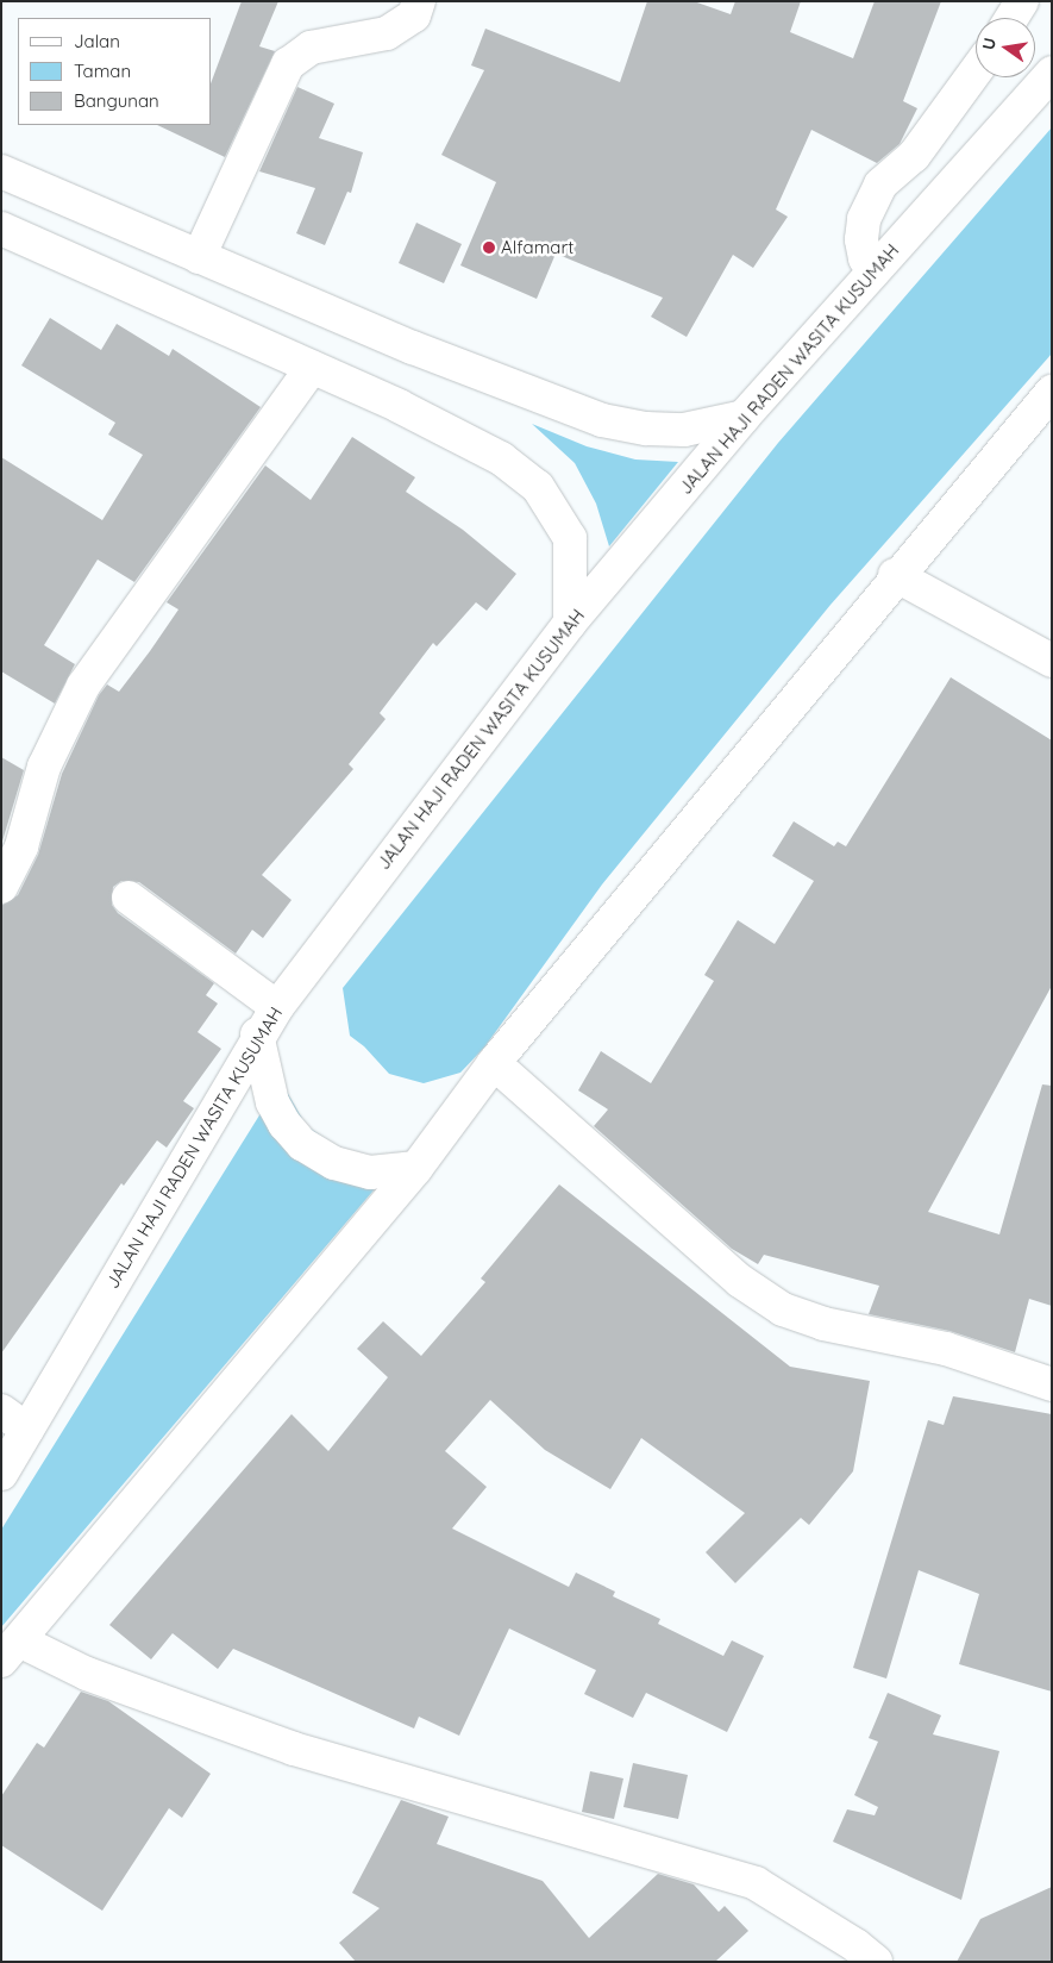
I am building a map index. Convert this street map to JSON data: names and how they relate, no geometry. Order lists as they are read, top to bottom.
{
  "streets": {
    "main road": ["JALAN HAJI RADEN WASITA KUSUMAH"]
  },
  "places": ["Alfamart"],
  "legend": ["Jalan", "Taman", "Bangunan"],
  "north": "left"
}
